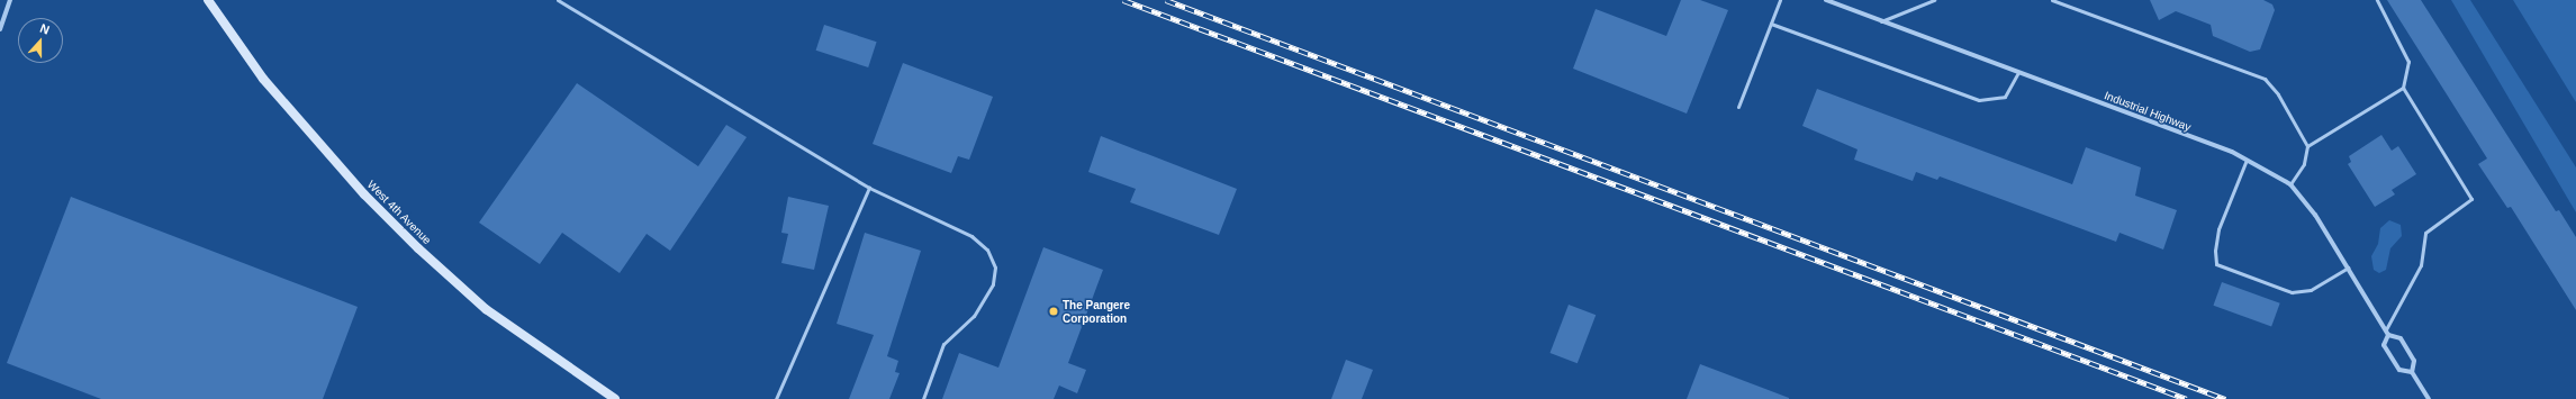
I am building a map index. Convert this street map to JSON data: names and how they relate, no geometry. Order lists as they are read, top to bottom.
{
  "streets": {
    "main road": ["West 4th Avenue"],
    "street": ["Industrial Highway"]
  },
  "places": ["The Pangere Corporation"],
  "north": "top"
}
